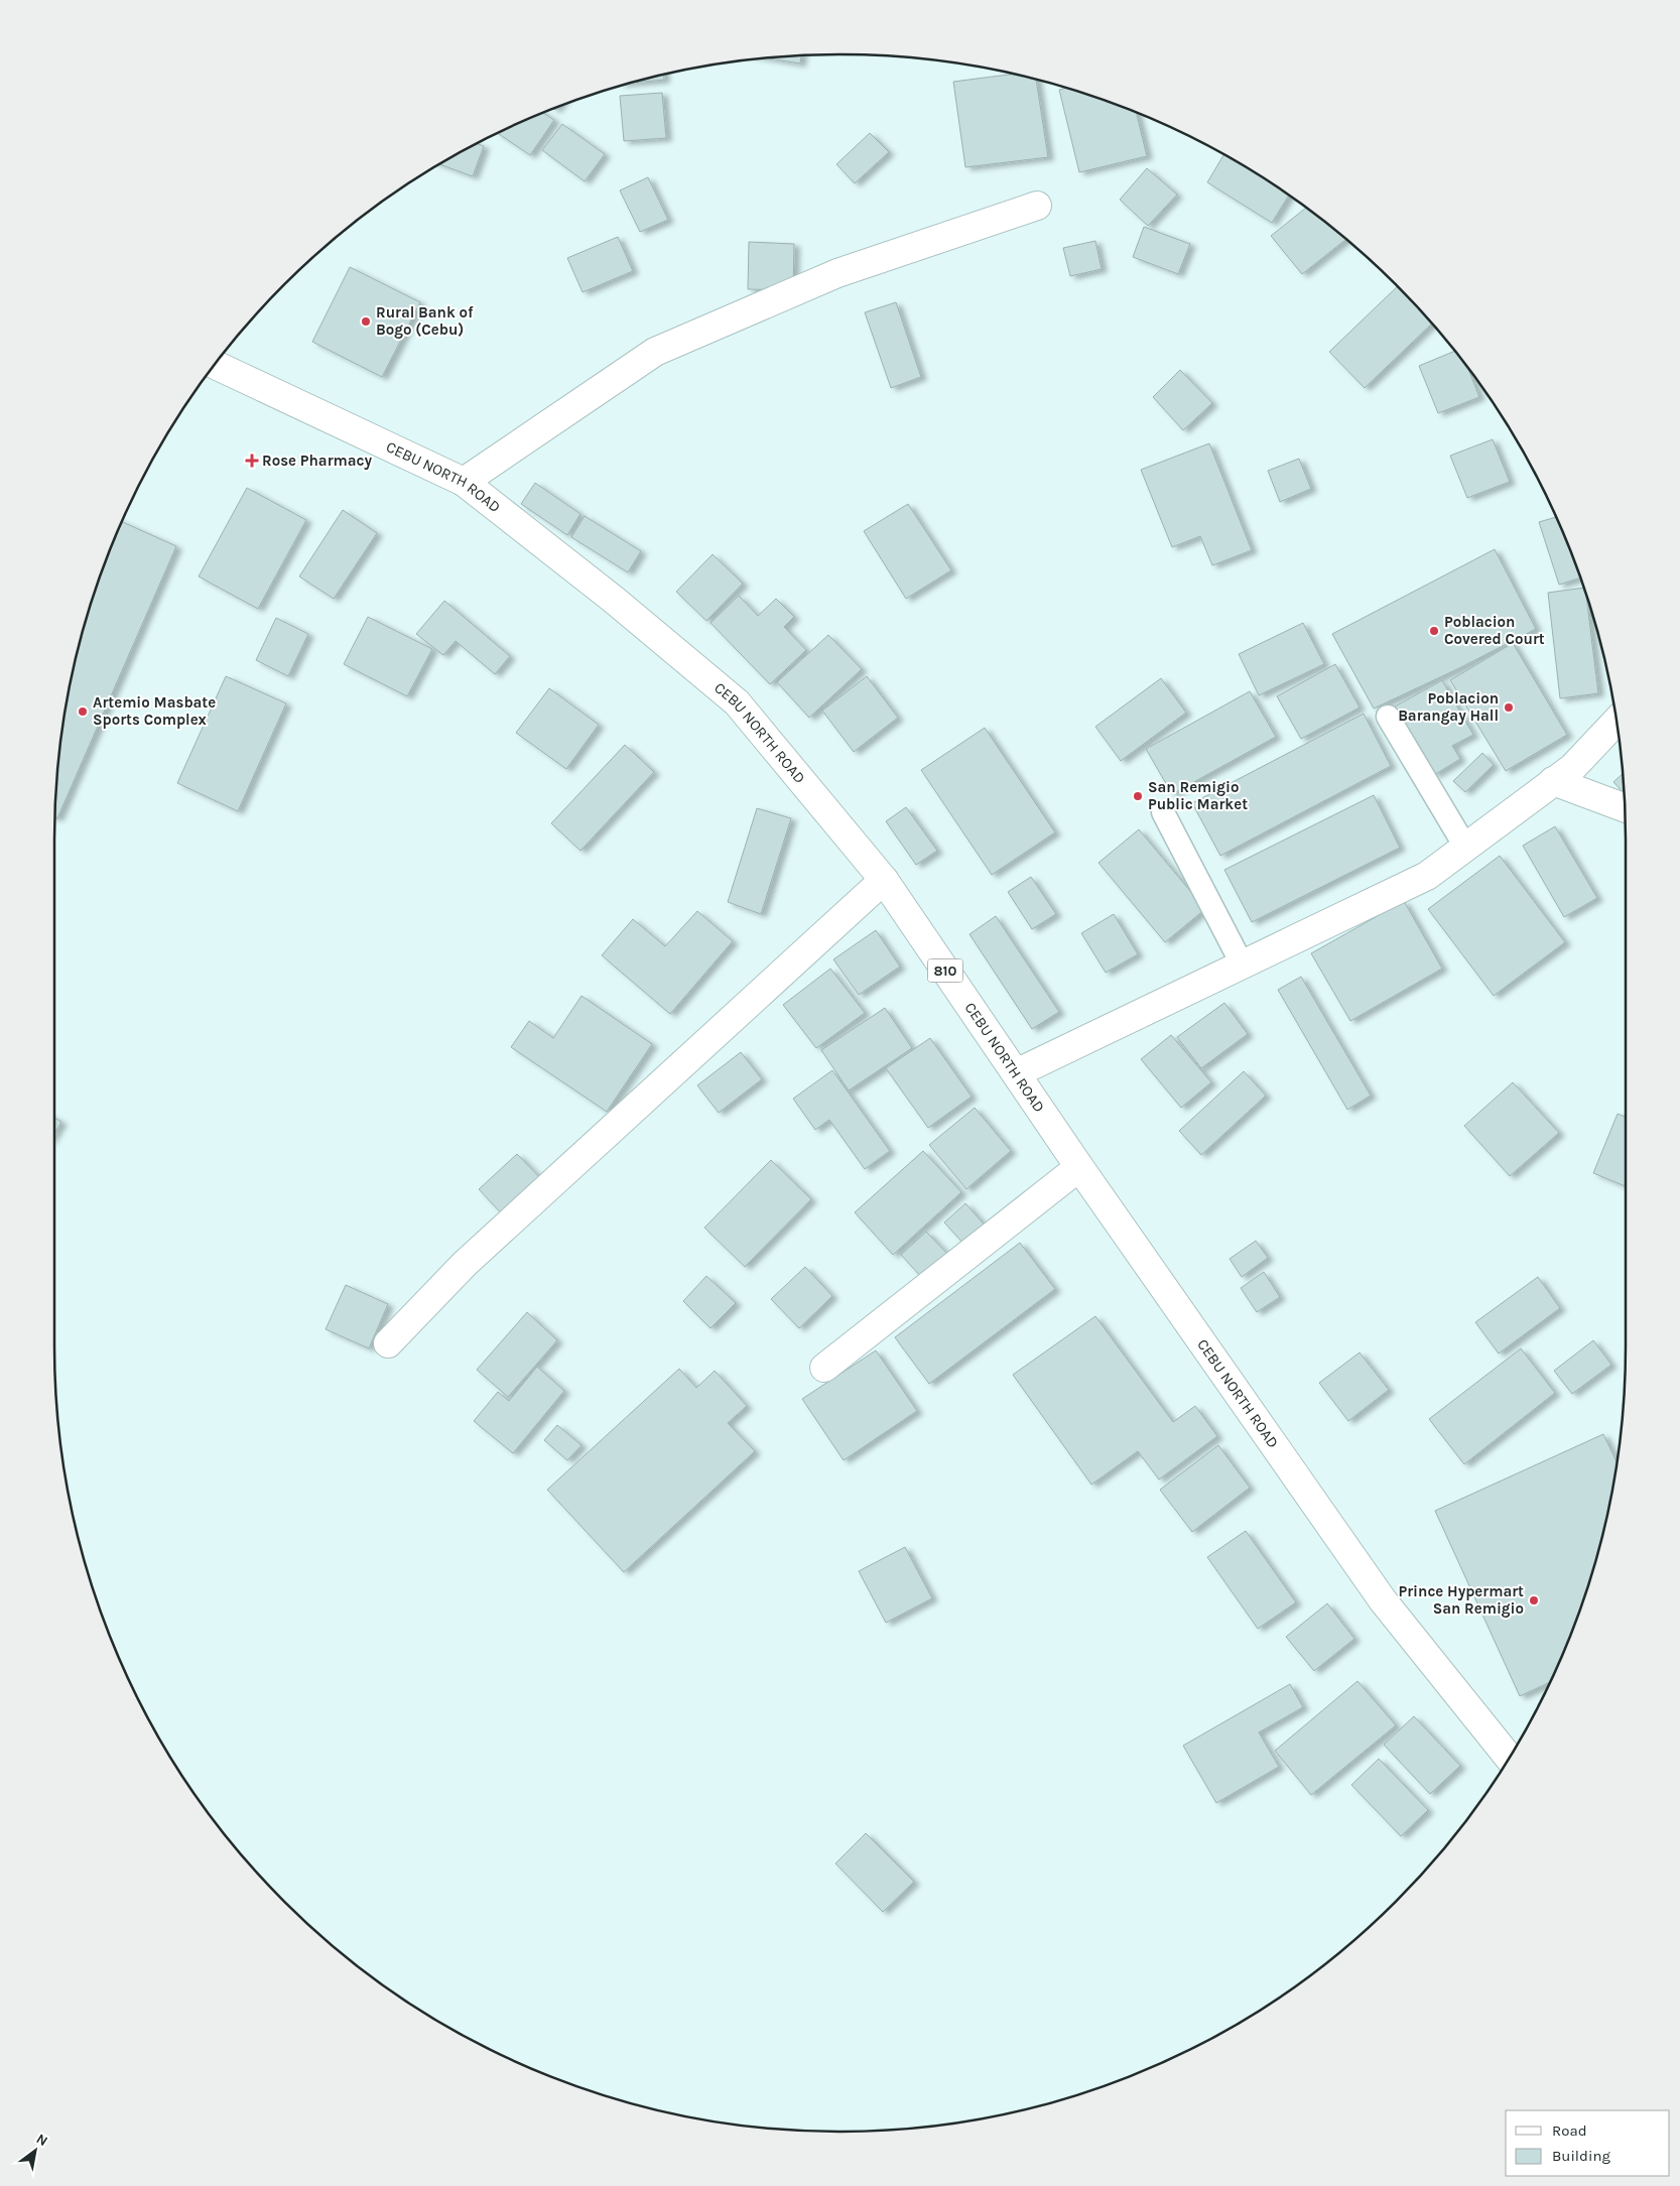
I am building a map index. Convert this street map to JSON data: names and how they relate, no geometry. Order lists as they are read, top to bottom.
{
  "streets": {
    "main road": ["CEBU NORTH ROAD", "810"]
  },
  "places": {
    "other": [
      "Rural Bank of Bogo (Cebu)",
      "Poblacion Covered Court",
      "Poblacion Barangay Hall",
      "Artemio Masbate Sports Complex",
      "San Remigio Public Market",
      "Prince Hypermart San Remigio"
    ],
    "health": ["Rose Pharmacy"]
  },
  "legend": ["Road", "Building"],
  "north": "top right"
}
